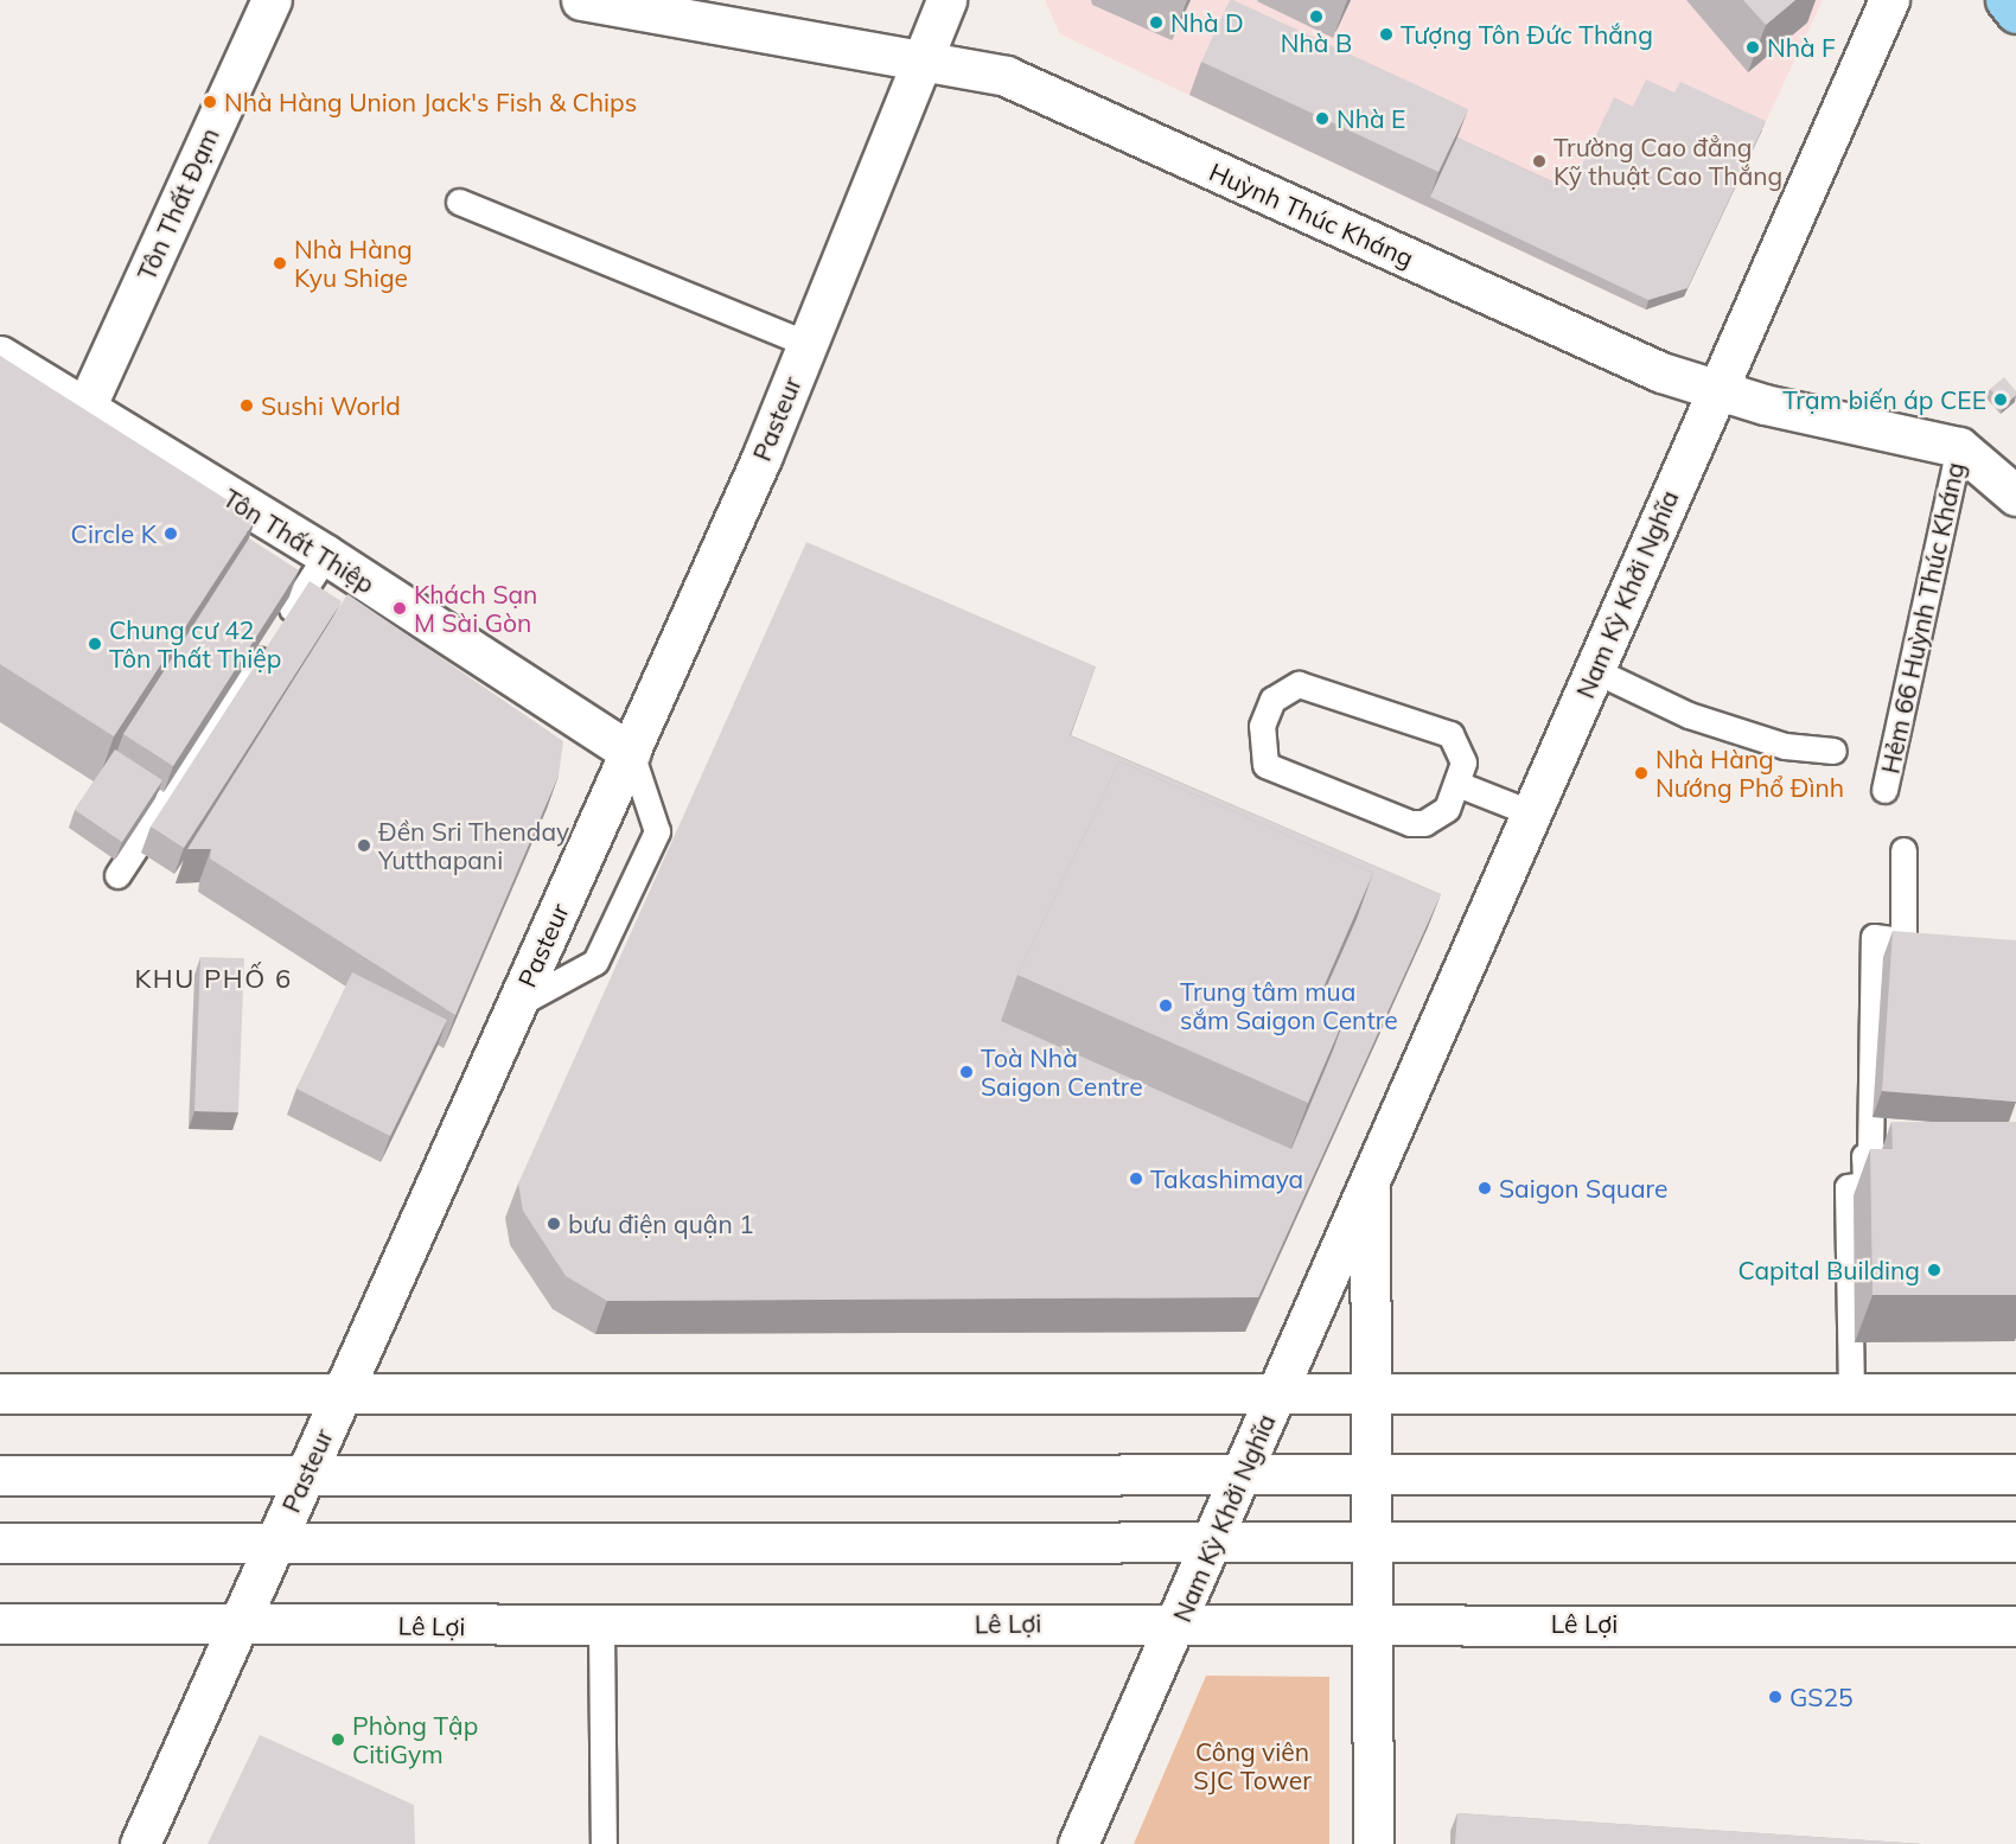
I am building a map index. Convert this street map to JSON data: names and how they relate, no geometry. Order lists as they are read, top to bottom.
{
  "streets": {
    "street": [
      "Tôn Thất Ðạm",
      "Huỳnh Thúc Kháng",
      "Pasteur",
      "Tôn Thất Thiệp",
      "Nam Kỳ Khởi Nghĩa",
      "Lê Lợi"
    ],
    "lane": ["Hẻm 66 Huỳnh Thúc Kháng"]
  },
  "crossings": [
    ["Tôn Thất Ðạm", "Tôn Thất Thiệp"],
    ["Huỳnh Thúc Kháng", "Pasteur"],
    ["Huỳnh Thúc Kháng", "Nam Kỳ Khởi Nghĩa"],
    ["Huỳnh Thúc Kháng", "Hẻm 66 Huỳnh Thúc Kháng"],
    ["Pasteur", "Tôn Thất Thiệp"],
    ["Pasteur", "Lê Lợi"],
    ["Nam Kỳ Khởi Nghĩa", "Lê Lợi"]
  ],
  "districts": ["KHU PHỐ 6"],
  "parks": ["Công viên SJC Tower"],
  "places": [
    "Nhà B",
    "Nhà D",
    "Tượng Tôn Đức Thắng",
    "Nhà F",
    "Nhà Hàng Union Jack's Fish & Chips",
    "Nhà E",
    "Trường Cao đẳng Kỹ thuật Cao Thắng",
    "Nhà Hàng Kyu Shige",
    "Trạm biến áp CEE",
    "Sushi World",
    "Circle K",
    "Khách Sạn M Sài Gòn",
    "Chung cư 42 Tôn Thất Thiệp",
    "Nhà Hàng Nướng Phổ Đình",
    "Đền Sri Thenday Yutthapani",
    "Trung tâm mua sắm Saigon Centre",
    "Toà Nhà Saigon Centre",
    "Takashimaya",
    "Saigon Square",
    "bưu điện quận 1",
    "Capital Building",
    "GS25",
    "Phòng Tập CitiGym"
  ]
}
